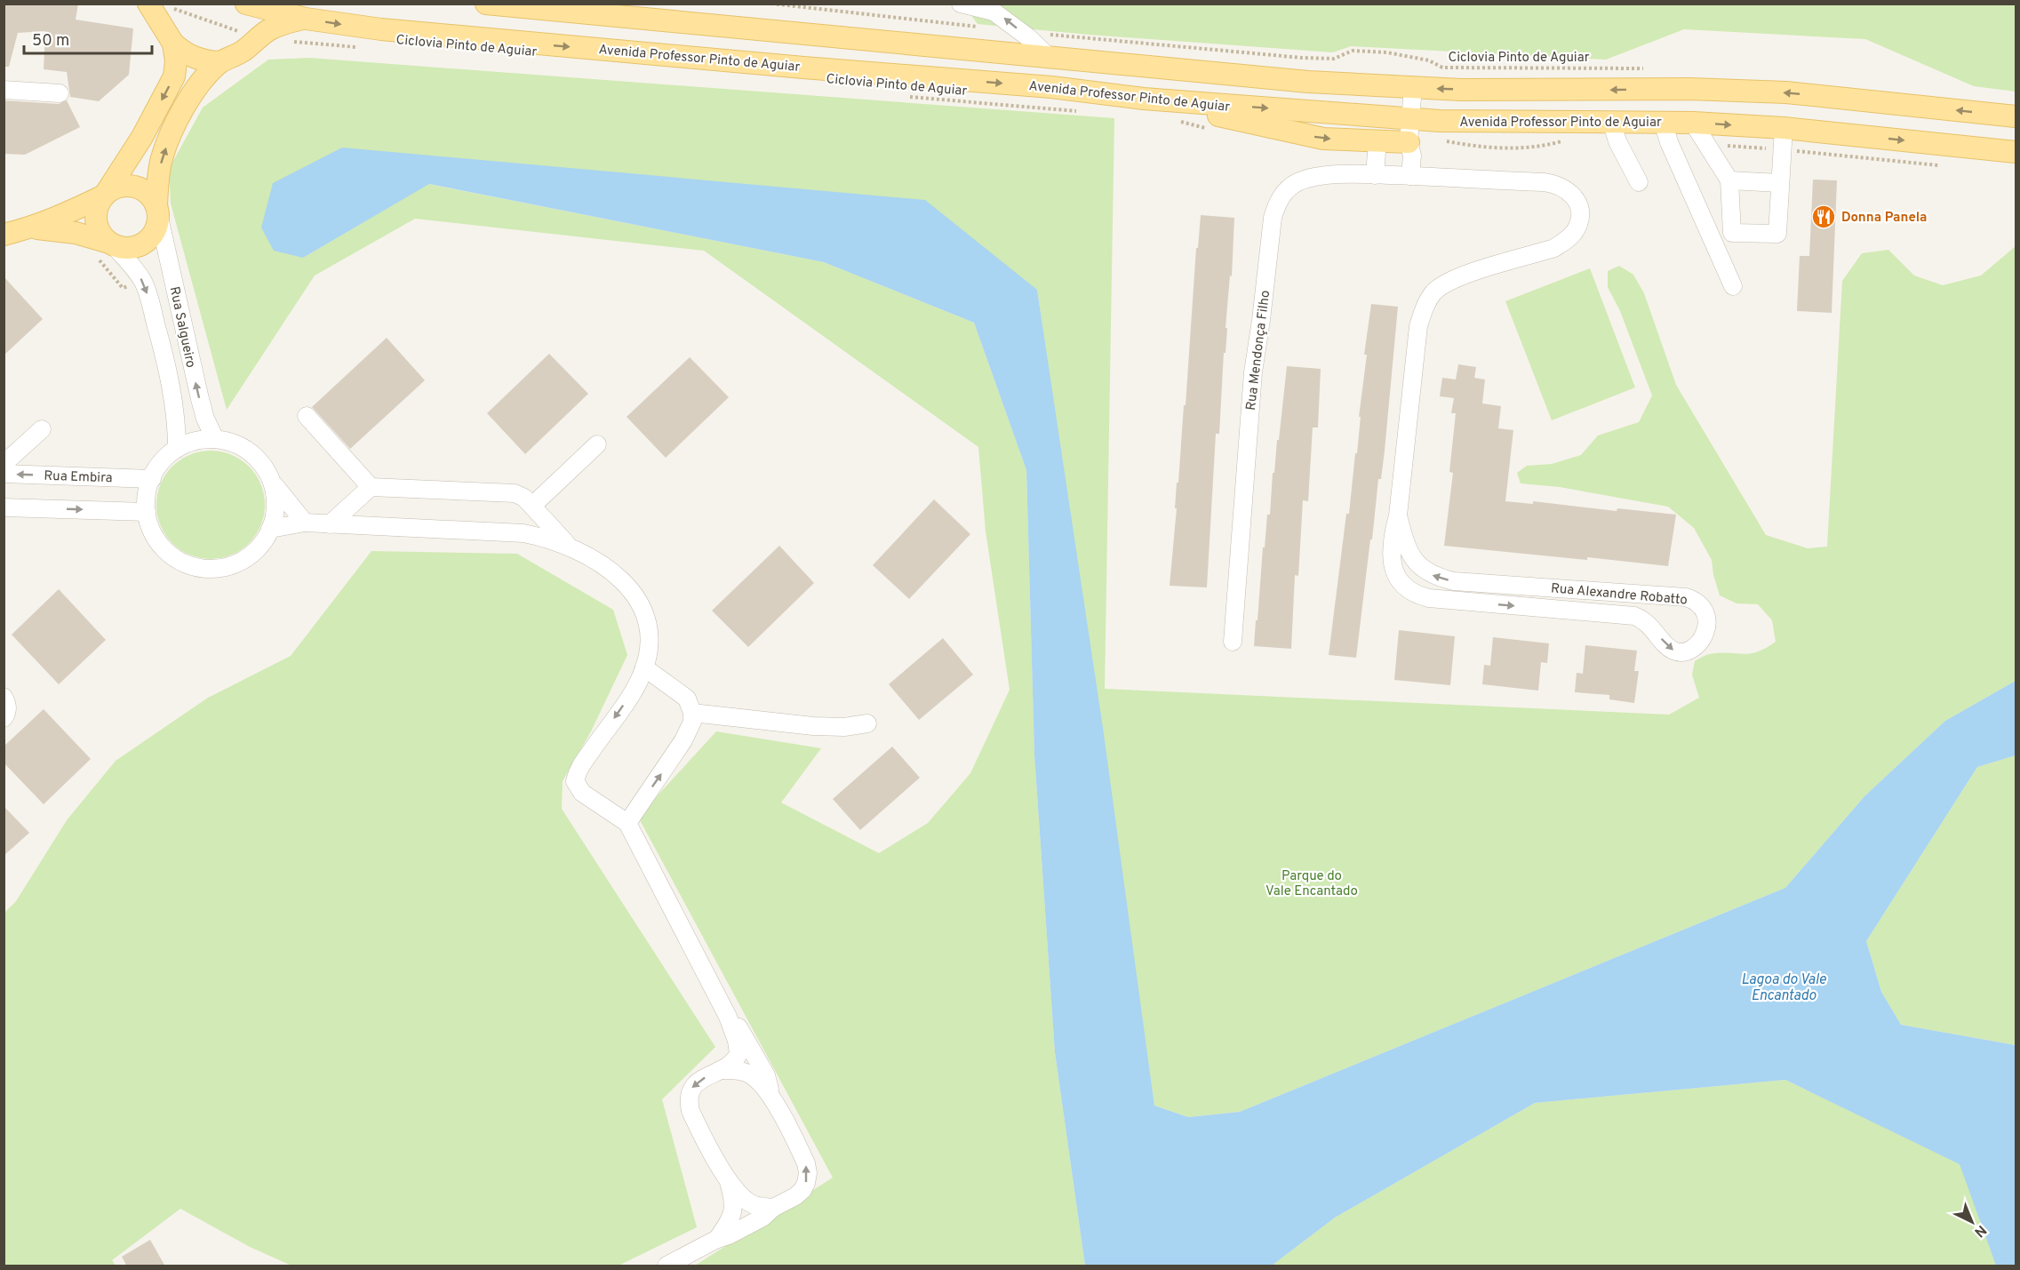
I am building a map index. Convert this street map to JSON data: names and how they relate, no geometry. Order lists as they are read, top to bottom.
{
  "streets": {
    "main road": ["Avenida Professor Pinto de Aguiar"],
    "street": [
      "Rua Salgueiro",
      "Rua Mendonça Filho",
      "Rua Embira",
      "Rua Alexandre Robatto"
    ],
    "path": ["Ciclovia Pinto de Aguiar"]
  },
  "crossings": [
    ["Rua Salgueiro", "Rua Embira"],
    ["Rua Mendonça Filho", "Rua Alexandre Robatto"]
  ],
  "water": ["Lagoa do Vale Encantado"],
  "parks": ["Parque do Vale Encantado"],
  "places": {
    "restaurant": ["Donna Panela"]
  },
  "scale_bar": "50 m",
  "north": "bottom right"
}
